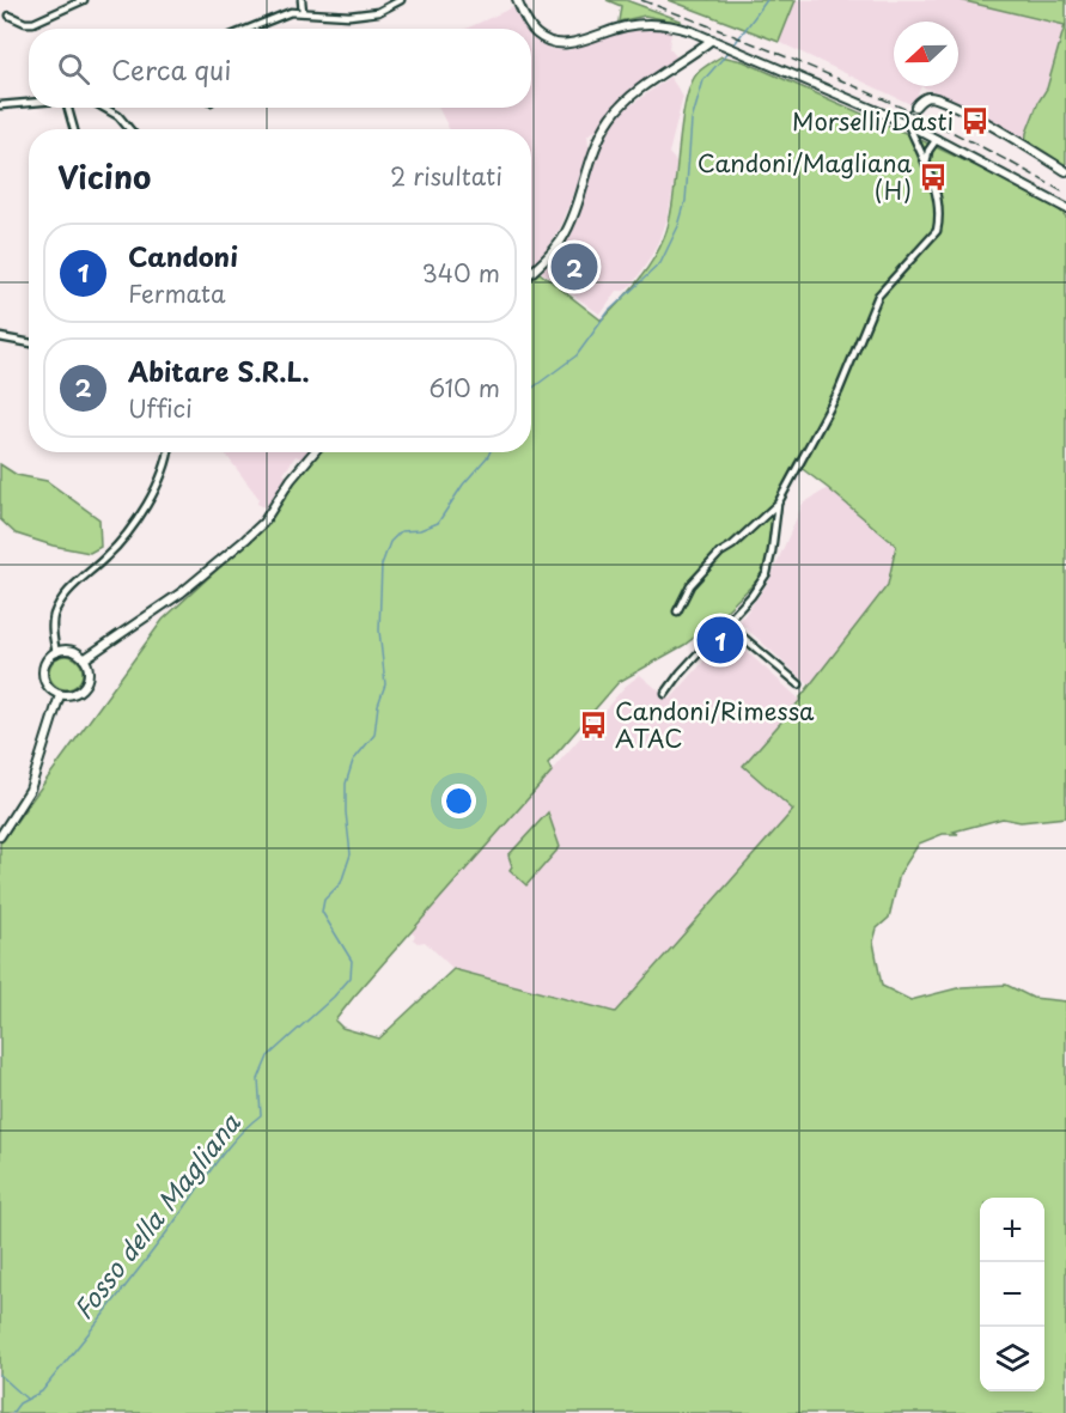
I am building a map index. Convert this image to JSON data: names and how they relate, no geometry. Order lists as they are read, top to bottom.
{
  "water": ["Fosso della Magliana"],
  "places": {
    "bus stop": ["Morselli/Dasti", "Candoni/Magliana (H)", "Candoni/Rimessa ATAC"]
  },
  "north": "left",
  "page": {
    "search": "Cerca qui",
    "heading": ["Vicino", "2 risultati"],
    "list": [
      {
        "mark": "1",
        "name": "Candoni",
        "note": "Fermata",
        "value": "340 m"
      },
      {
        "mark": "2",
        "name": "Abitare S.R.L.",
        "note": "Uffici",
        "value": "610 m"
      }
    ],
    "pins": ["2", "1"],
    "map_buttons": ["+", "−"]
  }
}
